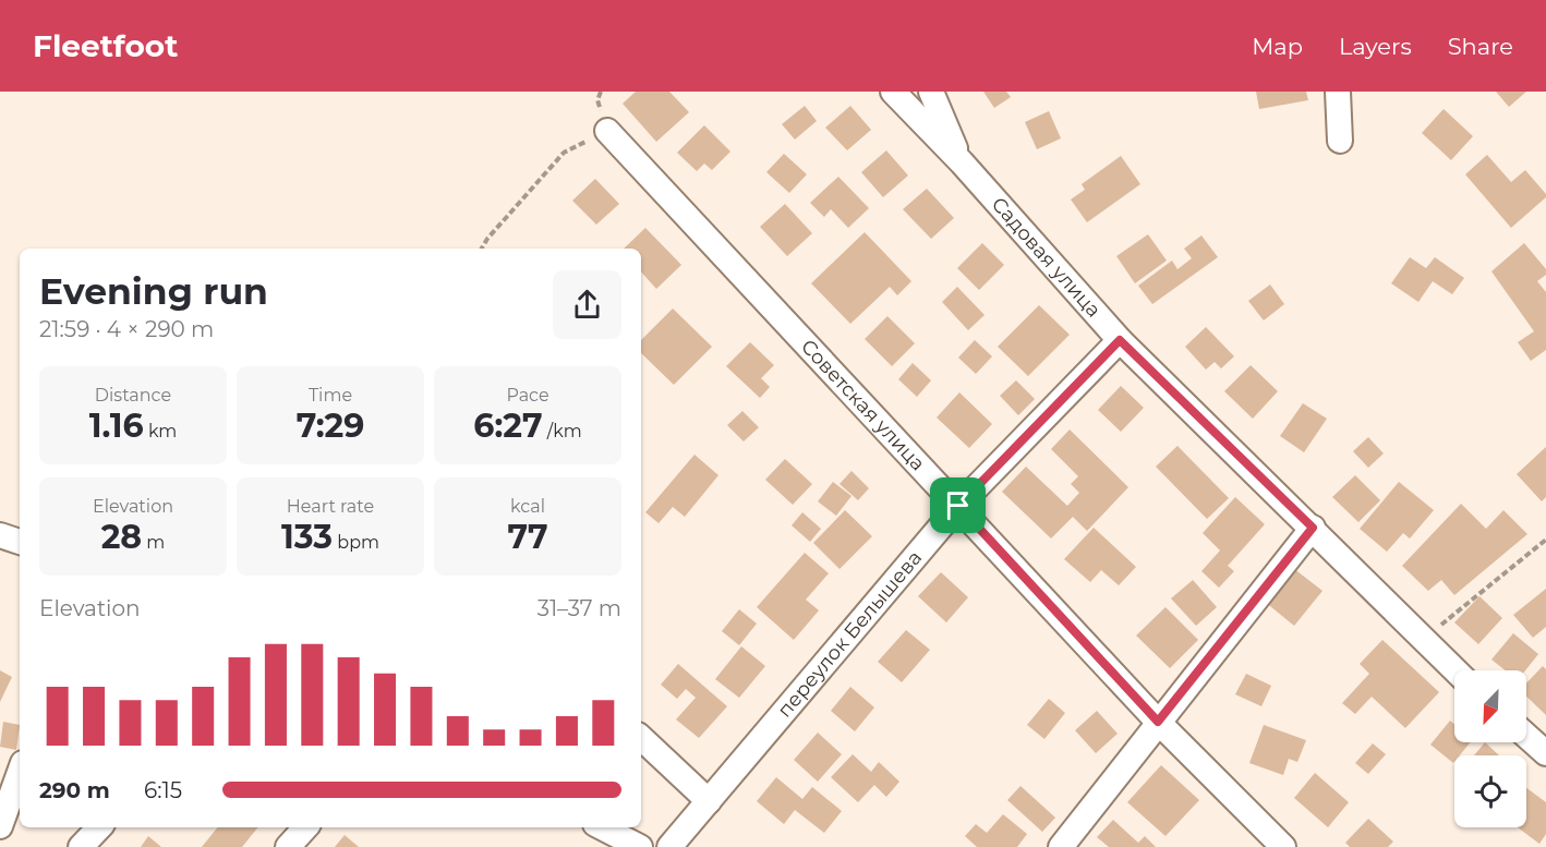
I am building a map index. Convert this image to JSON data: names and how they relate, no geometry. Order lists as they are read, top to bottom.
{
  "streets": {
    "street": ["Садовая улица", "Советская улица", "переулок Белышева"]
  },
  "crossings": [
    ["Садовая улица", "переулок Белышева"],
    ["Советская улица", "переулок Белышева"]
  ],
  "north": "bottom left",
  "page": {
    "header": "Fleetfoot",
    "nav": ["Map", "Layers", "Share"],
    "heading": ["Evening run", "21:59 · 4 × 290 m"],
    "stats": [
      ["Distance", "1.16 km"],
      ["Time", "7:29"],
      ["Pace", "6:27 /km"],
      ["Elevation", "28 m"],
      ["Heart rate", "133 bpm"],
      ["kcal", "77"]
    ],
    "chart": ["Elevation", "31–37 m"],
    "list": [
      {
        "name": "290 m",
        "note": "6:15"
      }
    ]
  }
}
